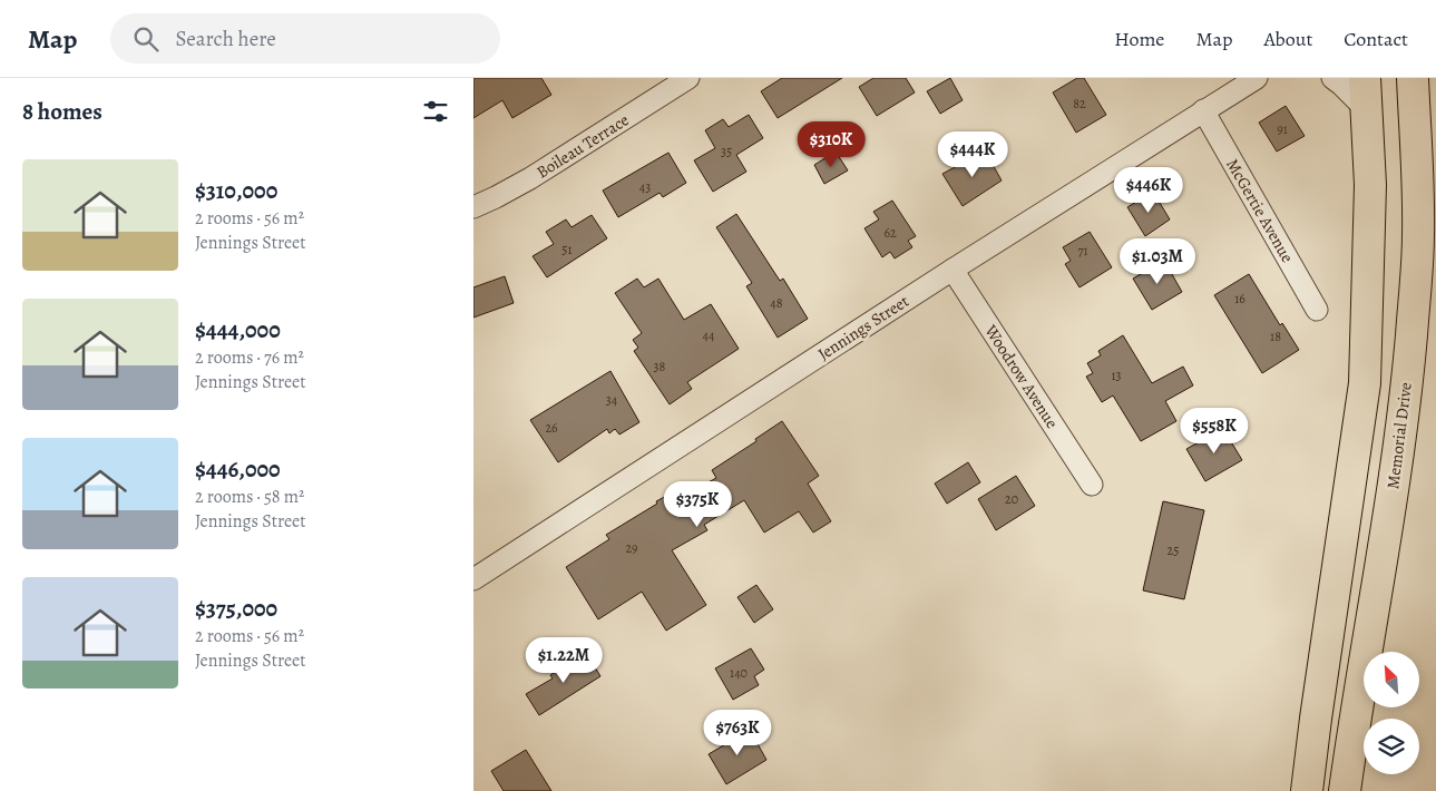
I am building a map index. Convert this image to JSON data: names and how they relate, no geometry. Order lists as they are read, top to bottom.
{
  "streets": {
    "main road": ["Memorial Drive"],
    "street": [
      "Boileau Terrace",
      "McGertie Avenue",
      "Jennings Street",
      "Woodrow Avenue"
    ]
  },
  "crossings": [
    ["McGertie Avenue", "Jennings Street"],
    ["Jennings Street", "Woodrow Avenue"]
  ],
  "house_numbers": [
    "82",
    "91",
    "35",
    "43",
    "62",
    "51",
    "71",
    "16",
    "48",
    "44",
    "18",
    "38",
    "13",
    "34",
    "26",
    "20",
    "29",
    "25",
    "140"
  ],
  "north": "top left",
  "page": {
    "header": "Map",
    "search": "Search here",
    "nav": [
      "Home",
      "Map",
      "About",
      "Contact"
    ],
    "heading": "8 homes",
    "price": [
      "$310K",
      "$444K",
      "$446K",
      "$1.03M",
      "$558K",
      "$375K",
      "$1.22M",
      "$763K"
    ],
    "list": [
      {
        "name": "$310,000",
        "note": "2 rooms · 56 m² · Jennings Street"
      },
      {
        "name": "$444,000",
        "note": "2 rooms · 76 m² · Jennings Street"
      },
      {
        "name": "$446,000",
        "note": "2 rooms · 58 m² · Jennings Street"
      },
      {
        "name": "$375,000",
        "note": "2 rooms · 56 m² · Jennings Street"
      }
    ]
  }
}
